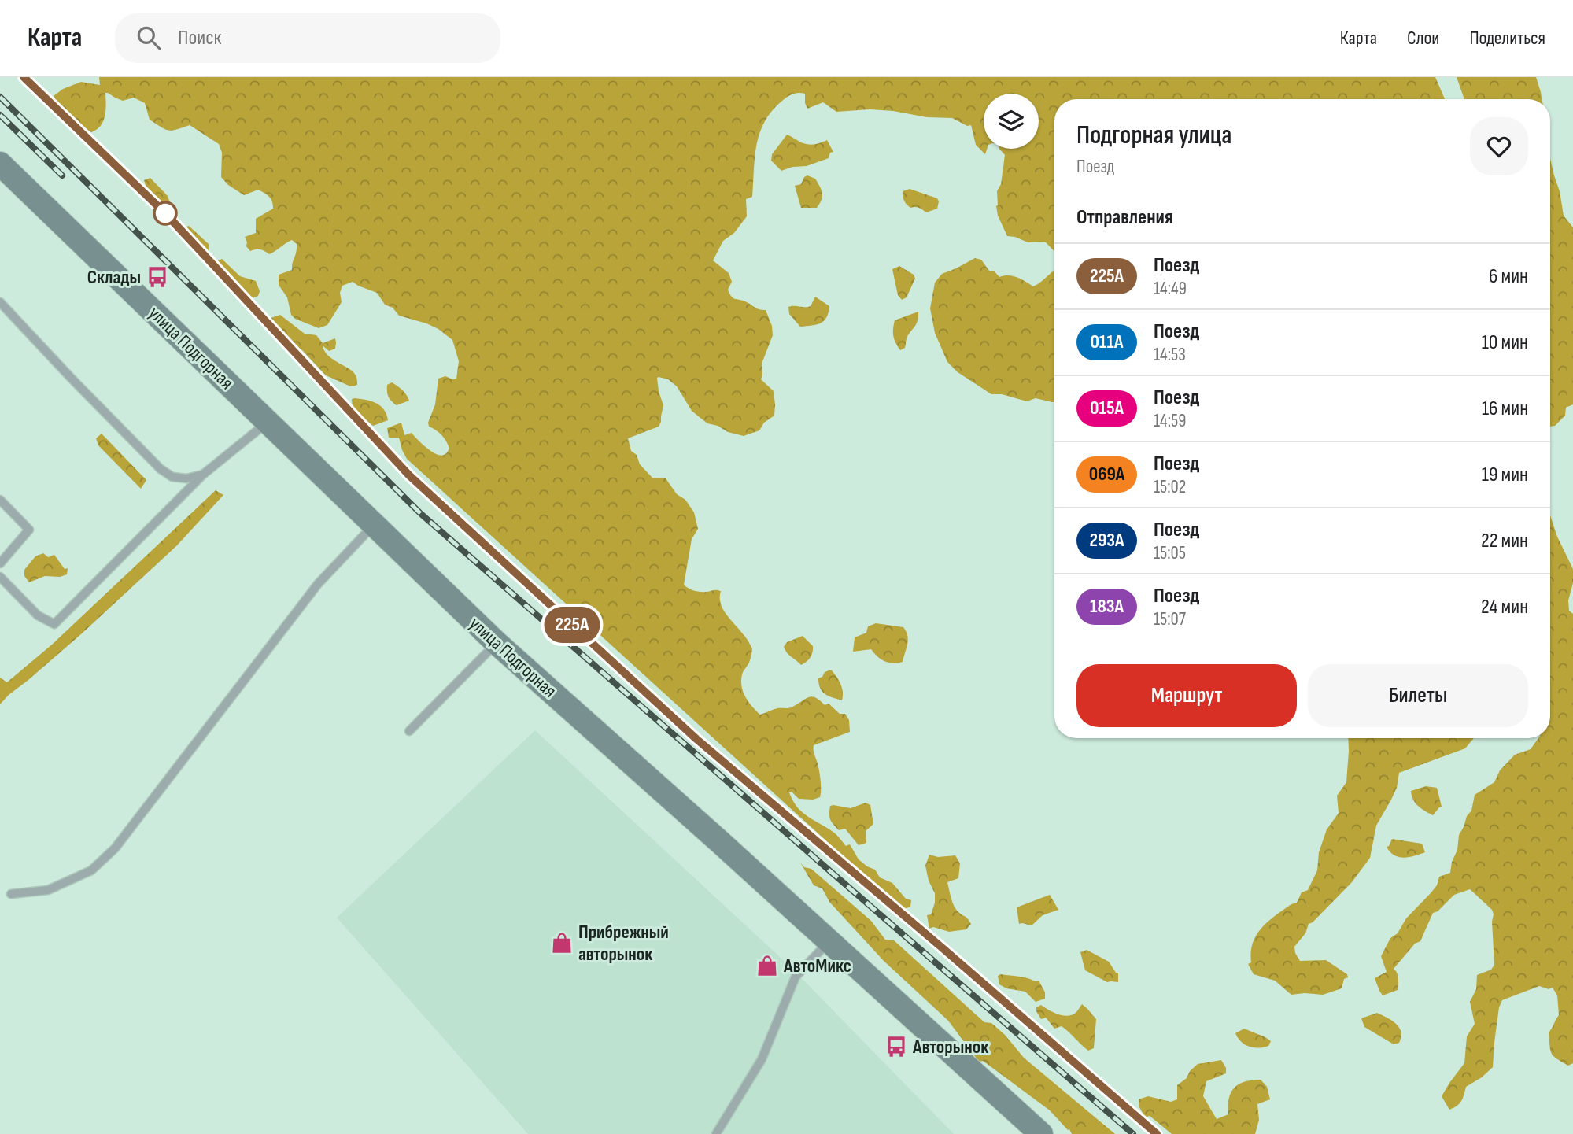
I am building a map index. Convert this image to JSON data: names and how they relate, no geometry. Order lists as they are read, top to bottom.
{
  "streets": {
    "main road": ["улица Подгорная"]
  },
  "places": {
    "bus stop": ["Склады", "Авторынок"],
    "shop": ["Прибрежный авторынок", "АвтоМикс"]
  },
  "page": {
    "header": "Карта",
    "search": "Поиск",
    "nav": ["Карта", "Слои", "Поделиться"],
    "on_map": "225А",
    "heading": [
      ["Подгорная улица", "Поезд"],
      "Отправления"
    ],
    "list": [
      {
        "mark": "225А",
        "name": "Поезд",
        "note": "14:49",
        "value": "6 мин"
      },
      {
        "mark": "011А",
        "name": "Поезд",
        "note": "14:53",
        "value": "10 мин"
      },
      {
        "mark": "015А",
        "name": "Поезд",
        "note": "14:59",
        "value": "16 мин"
      },
      {
        "mark": "069А",
        "name": "Поезд",
        "note": "15:02",
        "value": "19 мин"
      },
      {
        "mark": "293А",
        "name": "Поезд",
        "note": "15:05",
        "value": "22 мин"
      },
      {
        "mark": "183А",
        "name": "Поезд",
        "note": "15:07",
        "value": "24 мин"
      }
    ],
    "buttons": ["Маршрут", "Билеты"]
  }
}
